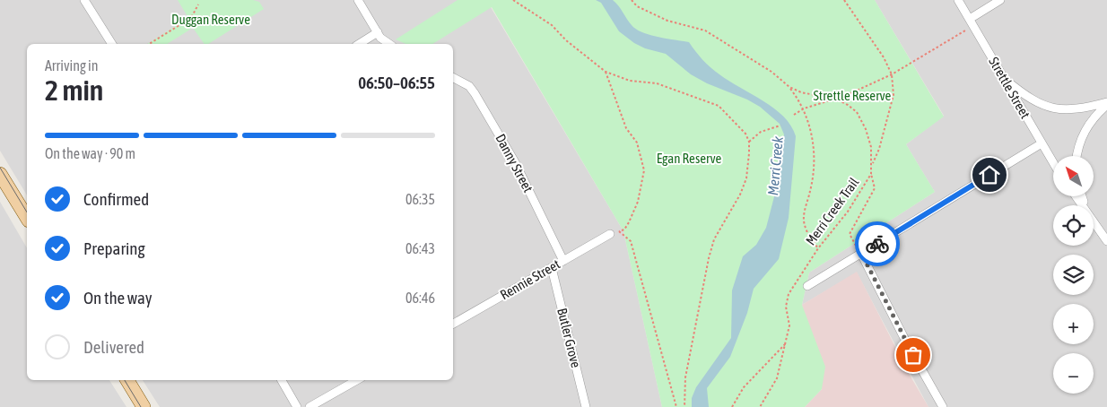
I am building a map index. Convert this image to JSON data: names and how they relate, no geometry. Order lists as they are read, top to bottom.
{
  "streets": {
    "street": [
      "Strettle Street",
      "Danny Street",
      "Rennie Street",
      "Butler Grove"
    ],
    "path": ["Merri Creek Trail"]
  },
  "crossings": [
    ["Danny Street", "Rennie Street"],
    ["Rennie Street", "Butler Grove"]
  ],
  "water": ["Merri Creek"],
  "parks": ["Duggan Reserve", "Strettle Reserve", "Egan Reserve"],
  "north": "top left",
  "page": {
    "heading": ["2 min", "Arriving in", "06:50–06:55"],
    "bar": "On the way · 90 m",
    "map_buttons": ["+", "−"],
    "list": [
      ["Confirmed", "06:35"],
      ["Preparing", "06:43"],
      ["On the way", "06:46"],
      "Delivered"
    ]
  }
}
